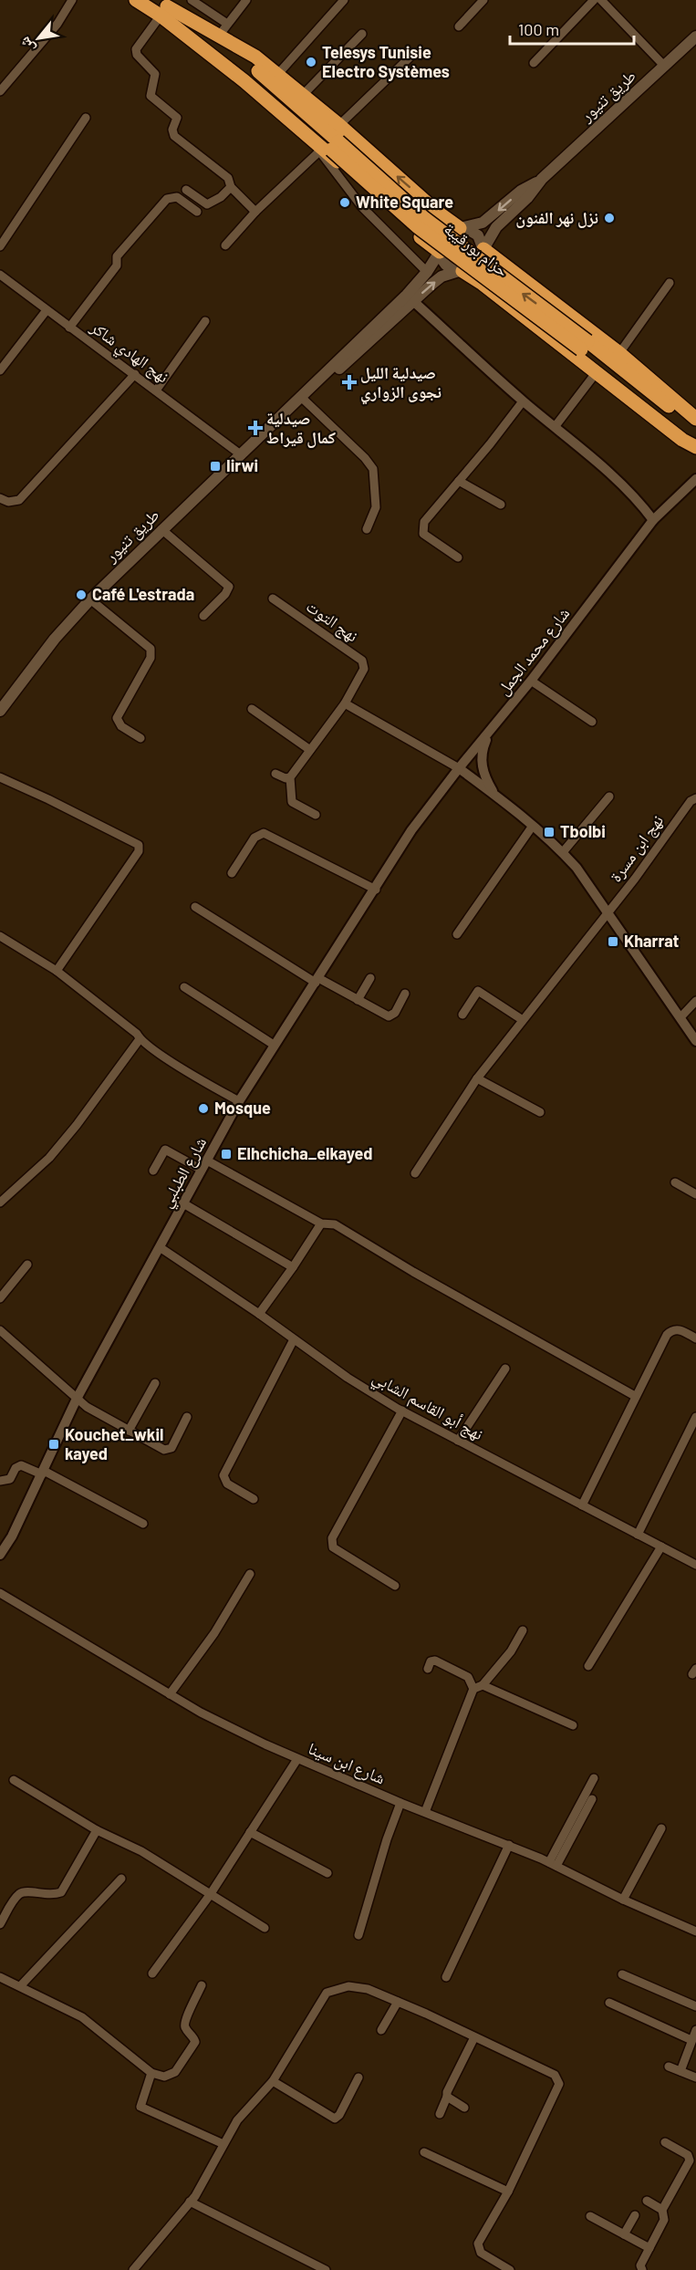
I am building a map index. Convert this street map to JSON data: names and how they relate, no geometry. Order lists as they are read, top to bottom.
{
  "streets": {
    "highway": ["حزام بورقيبة"],
    "main road": ["طريق تنيور"],
    "street": [
      "نهج الهادي شاكر",
      "نهج التوت",
      "شارع محمد الجمل",
      "نهج ابن مسرة",
      "شارع الطبلبي",
      "نهج أبو القاسم الشابي",
      "شارع ابن سينا"
    ]
  },
  "crossings": [
    ["طريق تنيور", "نهج الهادي شاكر"],
    ["شارع محمد الجمل", "شارع الطبلبي"],
    ["شارع الطبلبي", "نهج أبو القاسم الشابي"]
  ],
  "places": {
    "other": [
      "Telesys Tunisie Electro Systèmes",
      "White Square",
      "نزل نهر الفنون",
      "Café L'estrada",
      "Mosque"
    ],
    "health": ["صيدلية الليل نجوى الزواري", "صيدلية كمال قيراط"],
    "transit": [
      "Iirwi",
      "Tbolbi",
      "Kharrat",
      "Elhchicha_elkayed",
      "Kouchet_wkil kayed"
    ]
  },
  "scale_bar": "100 m",
  "north": "bottom left"
}
